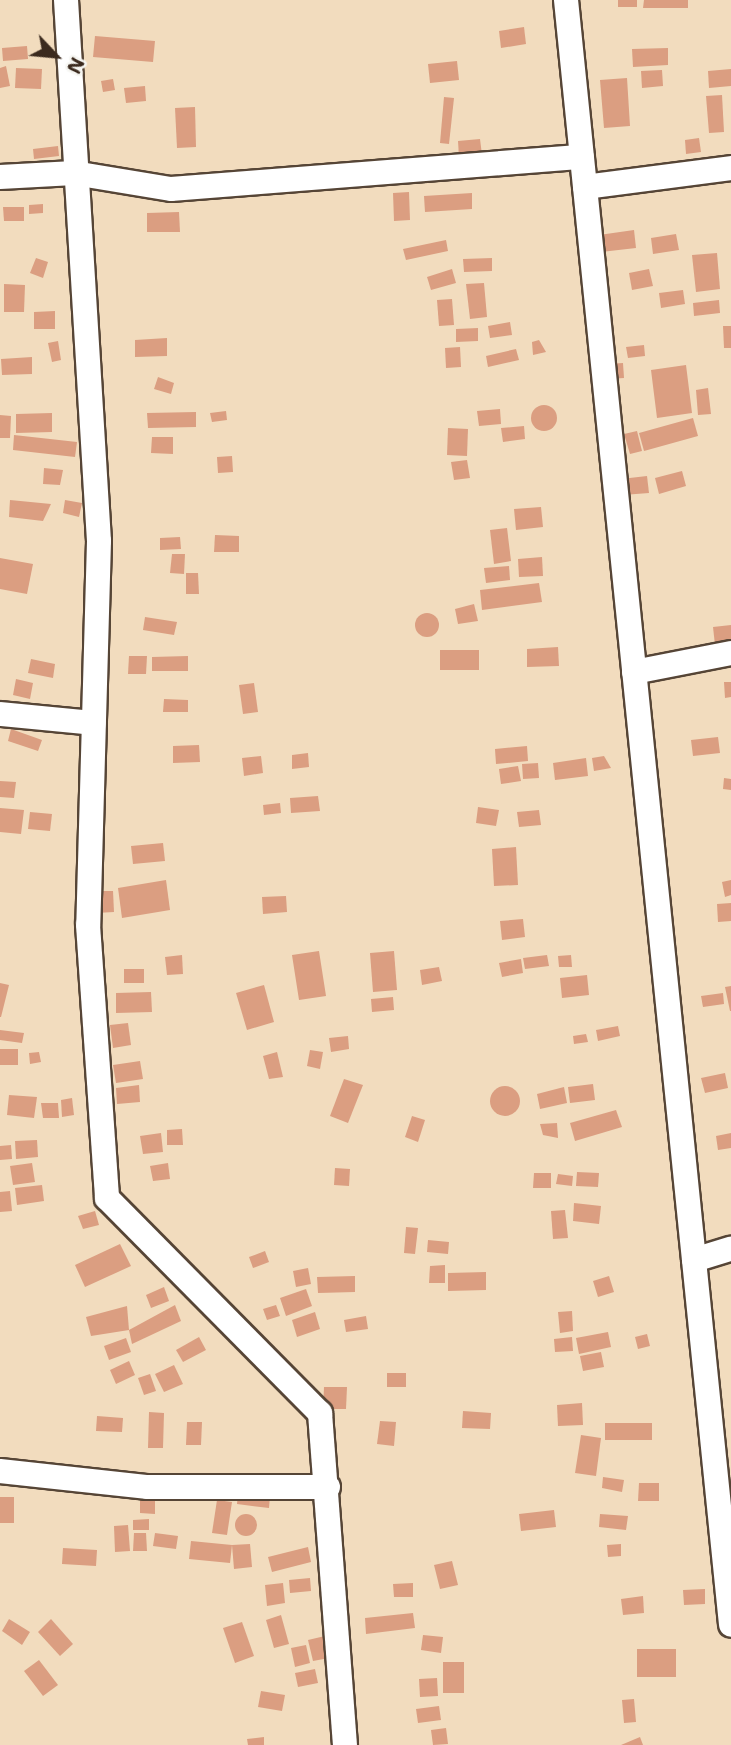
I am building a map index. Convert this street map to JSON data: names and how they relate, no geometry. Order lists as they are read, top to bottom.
{
  "north": "bottom right"
}
